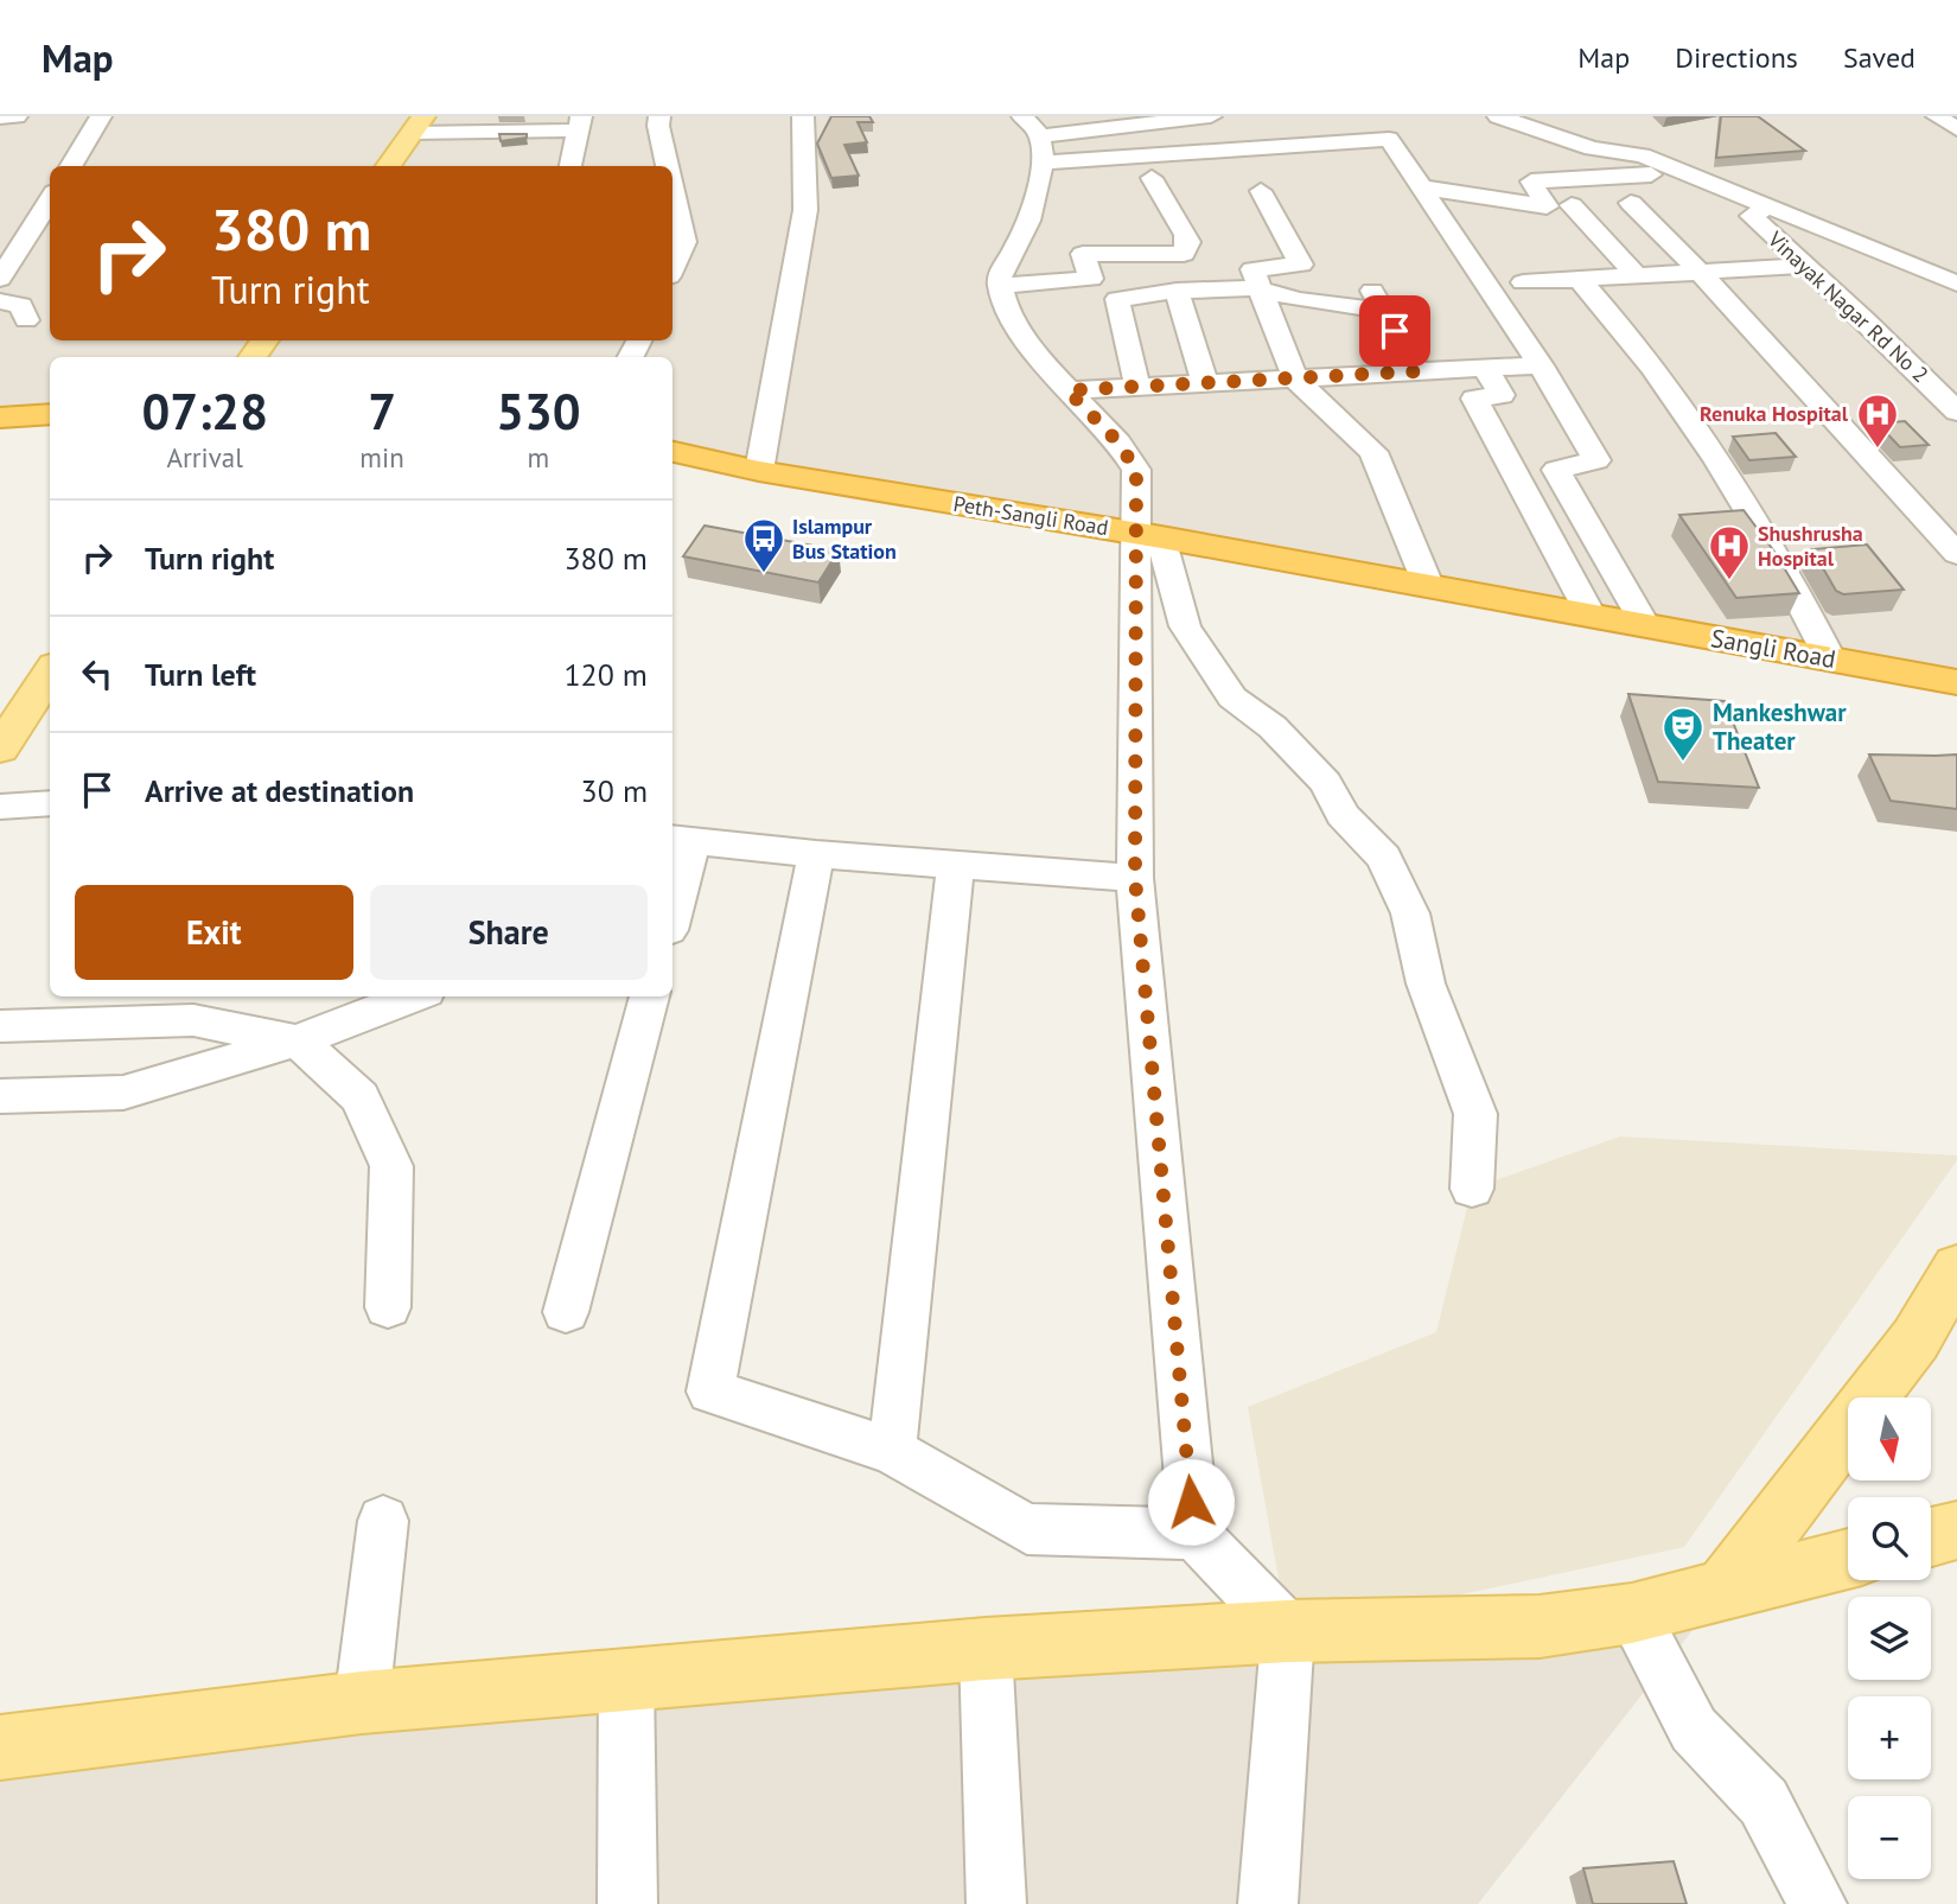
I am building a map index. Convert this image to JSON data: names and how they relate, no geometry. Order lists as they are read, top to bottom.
{
  "streets": {
    "highway": ["Peth-Sangli Road", "Sangli Road"],
    "street": ["Vinayak Nagar Rd No 2"]
  },
  "crossings": [
    ["Peth-Sangli Road", "Sangli Road"]
  ],
  "places": {
    "hospital": ["Renuka Hospital", "Shushrusha Hospital"],
    "bus stop": ["Islampur Bus Station"],
    "theatre": ["Mankeshwar Theater"]
  },
  "north": "bottom",
  "page": {
    "header": "Map",
    "nav": ["Map", "Directions", "Saved"],
    "turn": ["380 m", "Turn right"],
    "eta": [
      "07:28",
      "Arrival",
      "7",
      "min",
      "530",
      "m"
    ],
    "list": [
      {
        "name": "Turn right",
        "value": "380 m"
      },
      {
        "name": "Turn left",
        "value": "120 m"
      },
      {
        "name": "Arrive at destination",
        "value": "30 m"
      }
    ],
    "buttons": ["Exit", "Share"],
    "map_buttons": ["+", "−"]
  }
}
